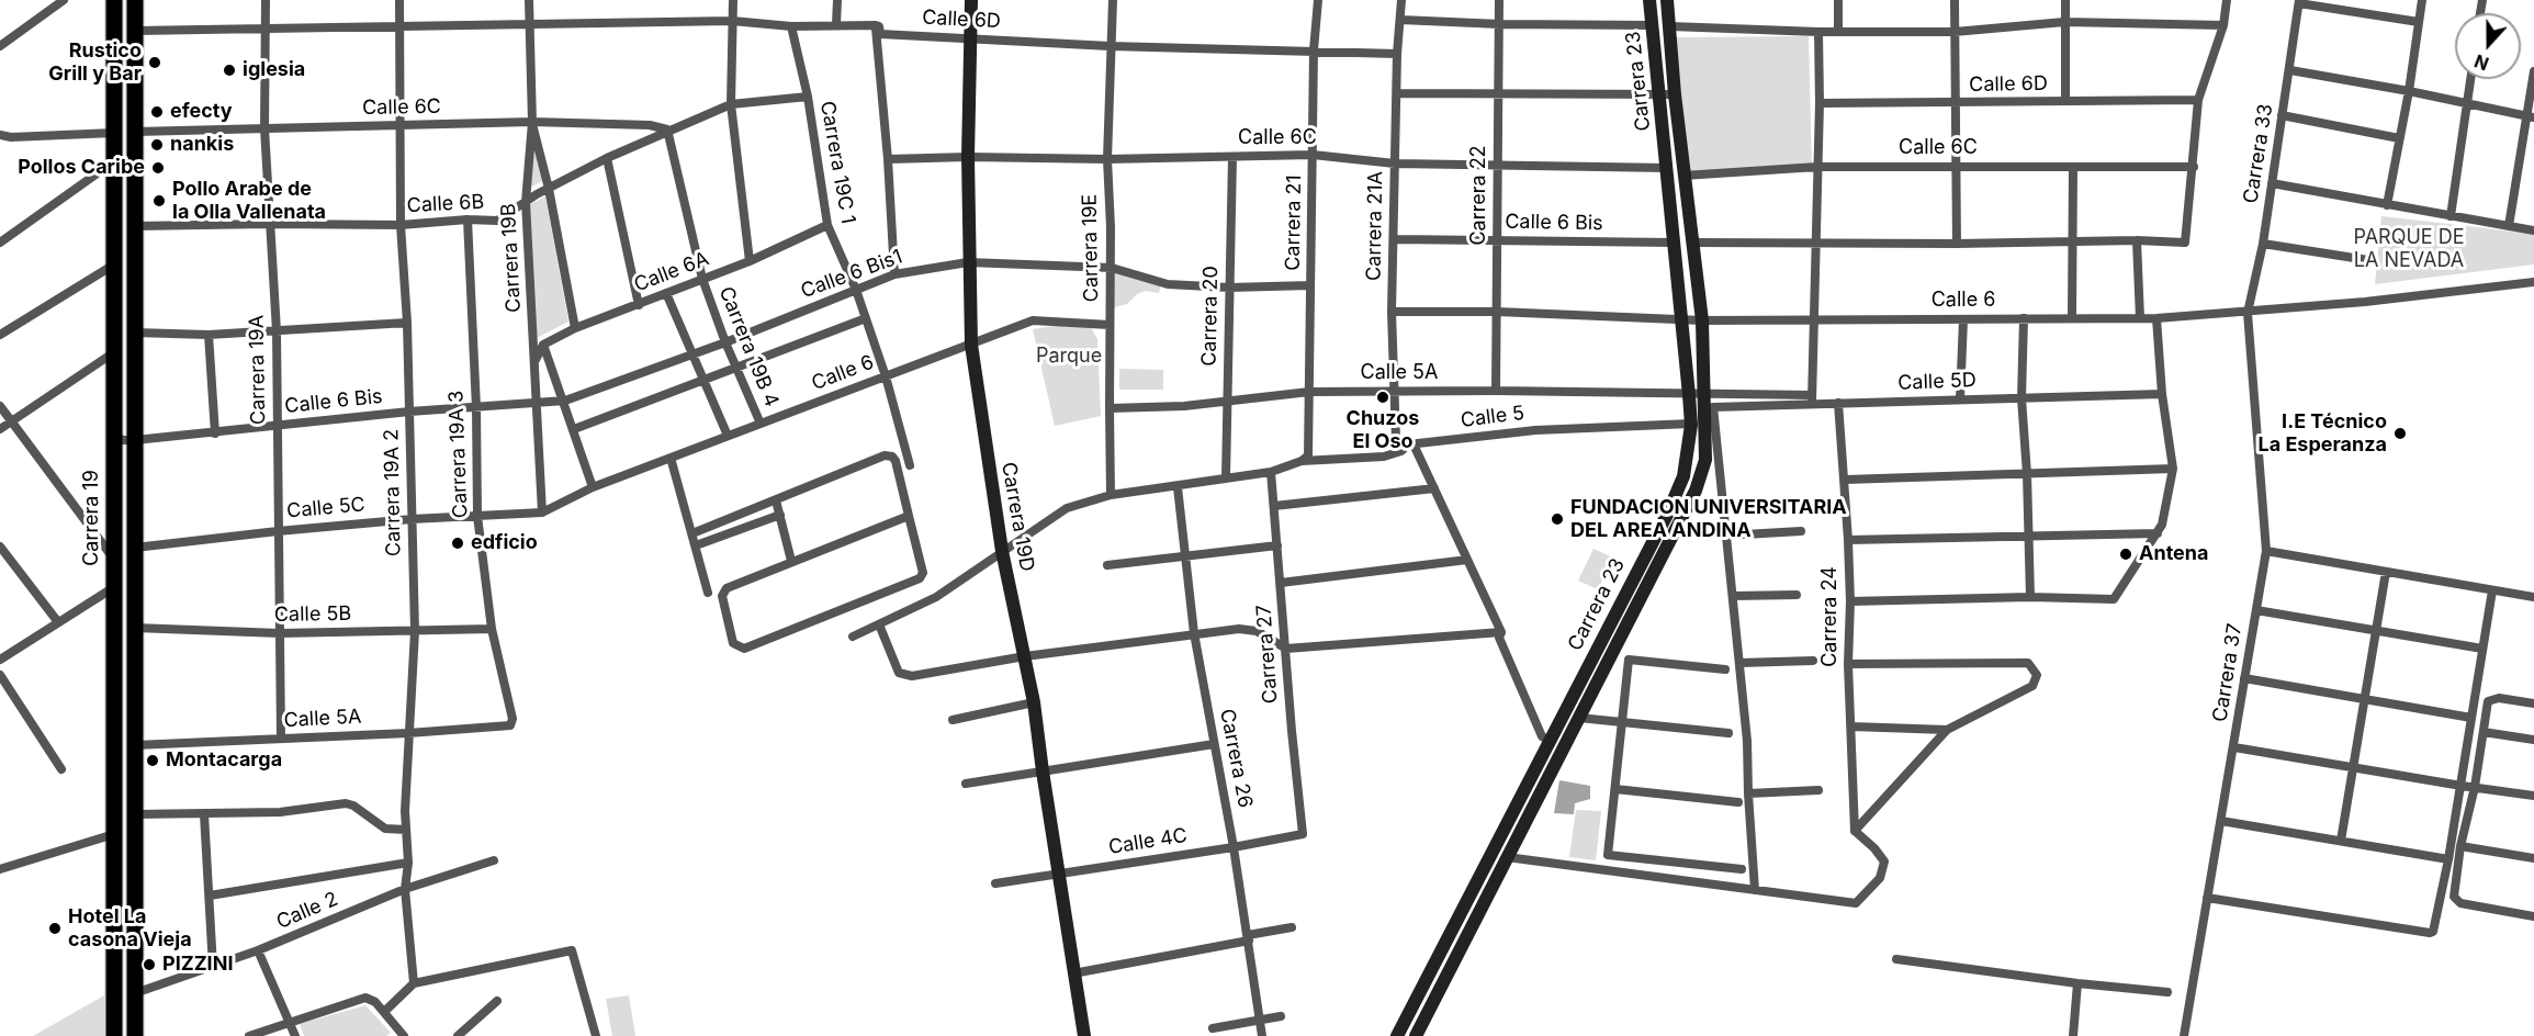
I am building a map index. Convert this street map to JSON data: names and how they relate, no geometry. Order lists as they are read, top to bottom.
{
  "streets": {
    "highway": ["Carrera 19"],
    "main road": ["Carrera 23", "Carrera 19D"],
    "street": [
      "Calle 6D",
      "Calle 6C",
      "Carrera 33",
      "Carrera 19C 1",
      "Carrera 22",
      "Calle 6B",
      "Carrera 21",
      "Calle 6 Bis",
      "Carrera 21A",
      "Carrera 19E",
      "Carrera 19B",
      "Calle 6A",
      "Calle 6 Bis1",
      "Calle 6",
      "Carrera 20",
      "Carrera 19B 4",
      "Carrera 19A",
      "Calle 5A",
      "Calle 5D",
      "Calle 5",
      "Carrera 19A 3",
      "Carrera 19A 2",
      "Calle 5C",
      "Calle 5B",
      "Carrera 24",
      "Carrera 27",
      "Carrera 37",
      "Carrera 26",
      "Calle 4C",
      "Calle 2"
    ]
  },
  "crossings": [
    ["Calle 6D", "Carrera 19C 1"],
    ["Calle 6D", "Carrera 21"],
    ["Calle 6D", "Carrera 21A"],
    ["Calle 6D", "Carrera 19E"],
    ["Calle 6D", "Carrera 19B"],
    ["Calle 6D", "Carrera 19A"],
    ["Calle 6D", "Carrera 19A 2"],
    ["Calle 6D", "Carrera 19D"],
    ["Carrera 23", "Calle 6C"],
    ["Carrera 23", "Calle 6 Bis"],
    ["Carrera 23", "Carrera 21A"],
    ["Carrera 23", "Calle 6"],
    ["Carrera 23", "Calle 5A"],
    ["Carrera 23", "Calle 5"],
    ["Calle 6C", "Carrera 22"],
    ["Calle 6C", "Calle 6B"],
    ["Calle 6C", "Carrera 21"],
    ["Calle 6C", "Carrera 21A"],
    ["Calle 6C", "Carrera 19E"],
    ["Calle 6C", "Carrera 19B"],
    ["Calle 6C", "Carrera 20"],
    ["Calle 6C", "Carrera 19B 4"],
    ["Calle 6C", "Carrera 19A"],
    ["Calle 6C", "Carrera 19A 2"],
    ["Calle 6C", "Carrera 19D"],
    ["Carrera 33", "Calle 6"],
    ["Carrera 33", "Carrera 37"],
    ["Carrera 19C 1", "Calle 6A"],
    ["Carrera 19C 1", "Calle 6 Bis1"],
    ["Carrera 19C 1", "Calle 6"],
    ["Carrera 22", "Calle 6 Bis"],
    ["Carrera 22", "Calle 6"],
    ["Carrera 22", "Calle 5A"],
    ["Calle 6B", "Carrera 19B"],
    ["Calle 6B", "Carrera 19B 4"],
    ["Calle 6B", "Carrera 19A"],
    ["Calle 6B", "Carrera 19A 3"],
    ["Calle 6B", "Carrera 19A 2"],
    ["Carrera 21", "Calle 6 Bis1"],
    ["Carrera 21", "Calle 5A"],
    ["Carrera 21", "Calle 5"],
    ["Calle 6 Bis", "Carrera 21A"],
    ["Calle 6 Bis", "Carrera 19B"],
    ["Calle 6 Bis", "Calle 6 Bis1"],
    ["Calle 6 Bis", "Carrera 19A"],
    ["Calle 6 Bis", "Carrera 19A 3"],
    ["Calle 6 Bis", "Carrera 19A 2"],
    ["Carrera 21A", "Calle 6"],
    ["Carrera 21A", "Calle 5A"],
    ["Carrera 21A", "Calle 5"],
    ["Carrera 19E", "Calle 6 Bis1"],
    ["Carrera 19E", "Calle 6"],
    ["Carrera 19E", "Calle 5A"],
    ["Carrera 19E", "Calle 5"],
    ["Carrera 19B", "Calle 6 Bis1"],
    ["Carrera 19B", "Calle 5C"],
    ["Calle 6A", "Carrera 19B 4"],
    ["Calle 6 Bis1", "Carrera 20"],
    ["Calle 6 Bis1", "Carrera 19B 4"],
    ["Calle 6 Bis1", "Carrera 19D"],
    ["Calle 6", "Carrera 19B 4"],
    ["Calle 6", "Calle 5C"],
    ["Calle 6", "Carrera 19D"],
    ["Calle 6", "Carrera 37"],
    ["Carrera 20", "Calle 5A"],
    ["Carrera 20", "Calle 5"],
    ["Carrera 19A", "Calle 5A"],
    ["Carrera 19A", "Calle 5C"],
    ["Carrera 19A", "Calle 5B"],
    ["Calle 5A", "Calle 5D"],
    ["Calle 5A", "Carrera 19A 3"],
    ["Calle 5A", "Carrera 19A 2"],
    ["Calle 5D", "Carrera 24"],
    ["Calle 5", "Carrera 19D"],
    ["Calle 5", "Carrera 27"],
    ["Calle 5", "Carrera 26"],
    ["Carrera 19A 3", "Calle 5C"],
    ["Carrera 19A 3", "Calle 5B"],
    ["Carrera 19A 2", "Calle 5C"],
    ["Carrera 19A 2", "Calle 5B"],
    ["Carrera 19A 2", "Calle 2"],
    ["Carrera 19D", "Calle 4C"],
    ["Carrera 27", "Calle 4C"],
    ["Carrera 26", "Calle 4C"]
  ],
  "parks": ["PARQUE DE LA NEVADA", "Parque"],
  "places": [
    "Rustico Grill y Bar",
    "iglesia",
    "efecty",
    "nankis",
    "Pollos Caribe",
    "Pollo Arabe de la Olla Vallenata",
    "Chuzos El Oso",
    "I.E Técnico La Esperanza",
    "FUNDACION UNIVERSITARIA DEL AREA ANDINA",
    "edficio",
    "Antena",
    "Montacarga",
    "Hotel La casona Vieja",
    "PIZZINI"
  ],
  "north": "bottom"
}
